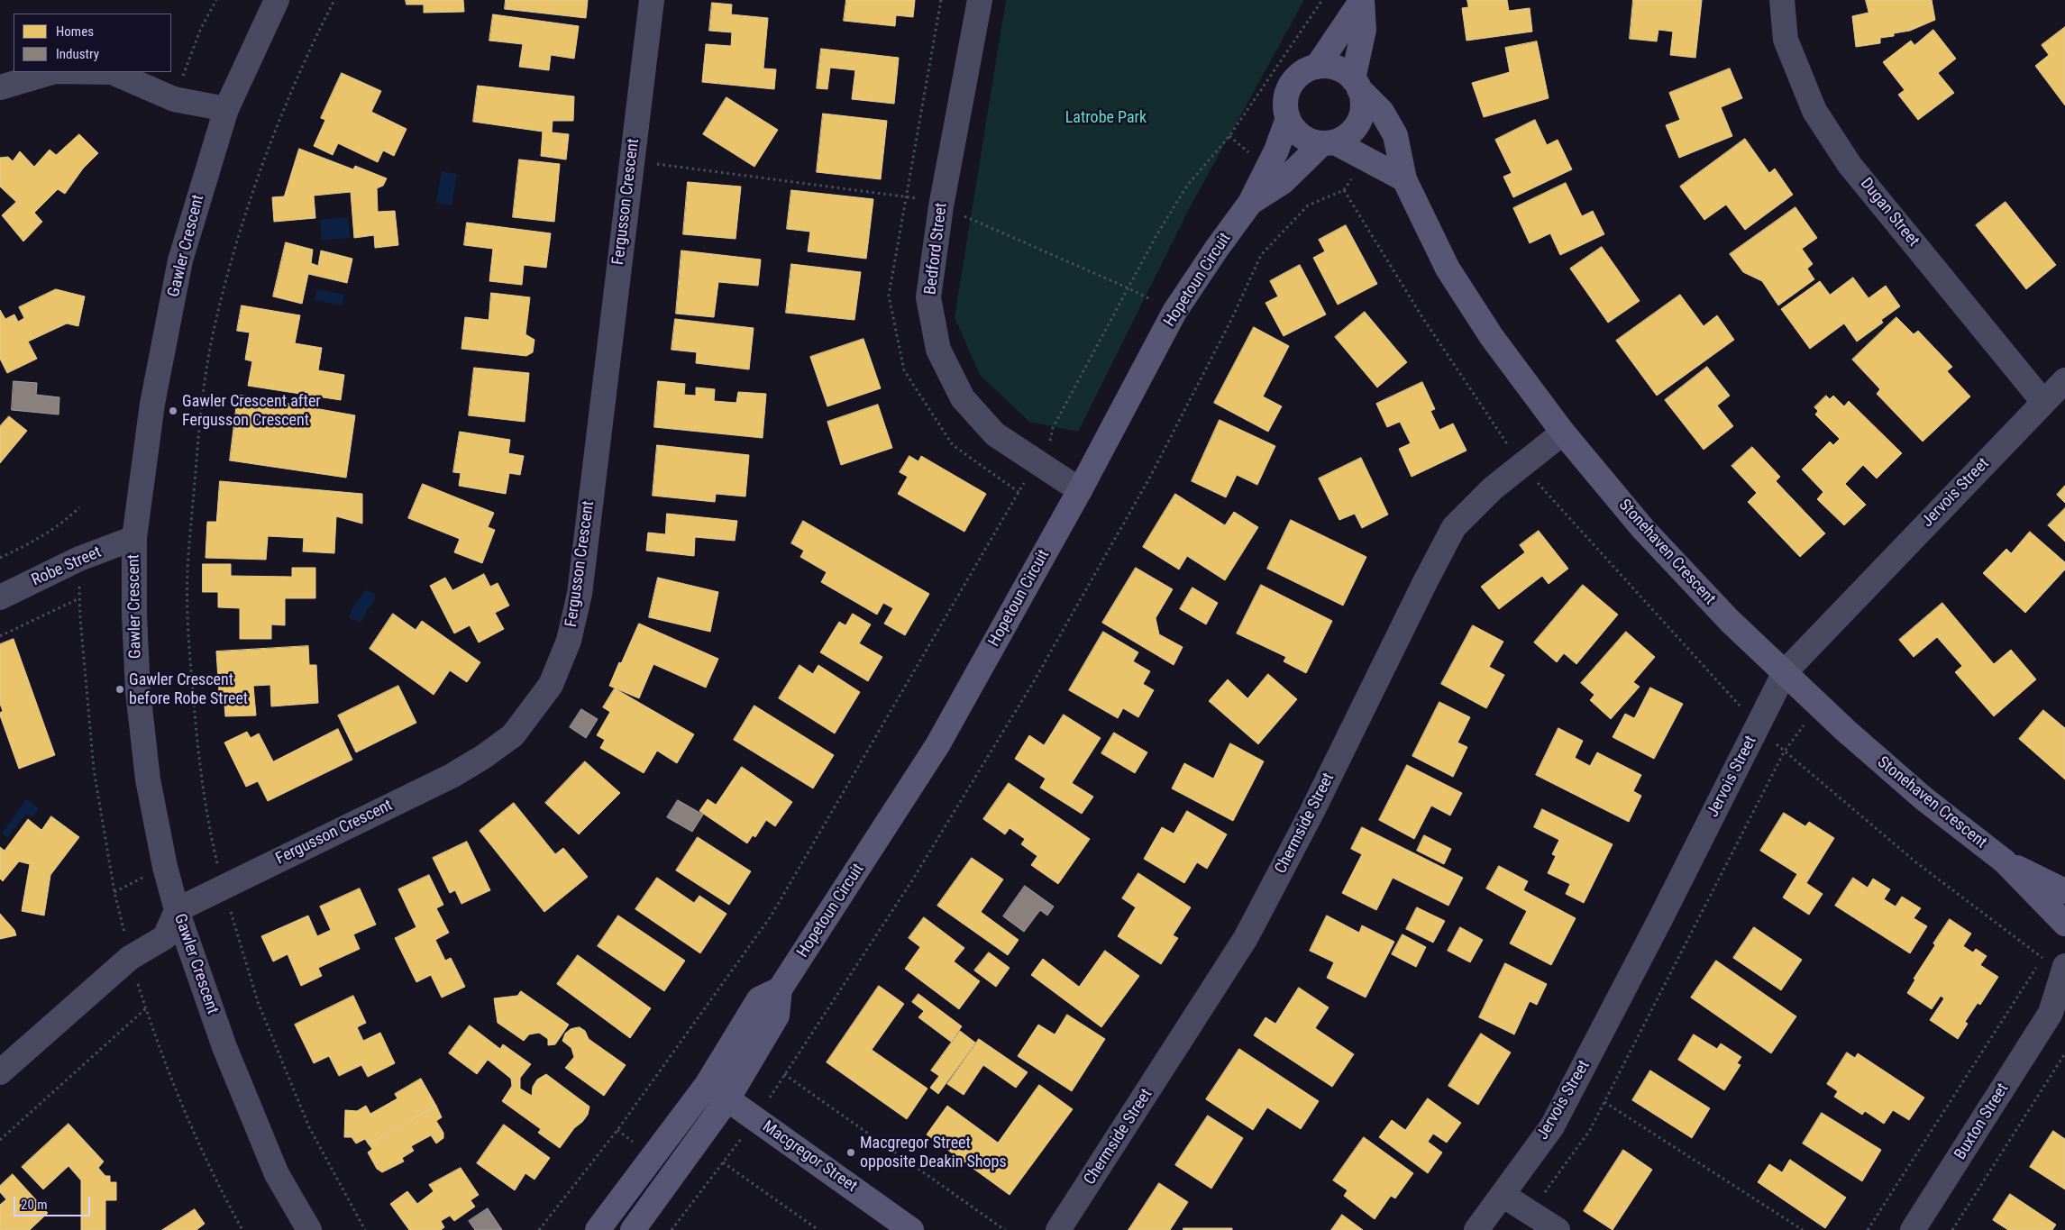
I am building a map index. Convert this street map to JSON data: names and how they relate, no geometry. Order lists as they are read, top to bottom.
{
  "streets": {
    "main road": ["Hopetoun Circuit", "Stonehaven Crescent", "Macgregor Street"],
    "street": [
      "Fergusson Crescent",
      "Dugan Street",
      "Gawler Crescent",
      "Bedford Street",
      "Jervois Street",
      "Robe Street",
      "Chermside Street",
      "Buxton Street"
    ]
  },
  "crossings": [
    ["Fergusson Crescent", "Gawler Crescent"],
    ["Dugan Street", "Jervois Street"],
    ["Gawler Crescent", "Robe Street"],
    ["Bedford Street", "Hopetoun Circuit"],
    ["Hopetoun Circuit", "Stonehaven Crescent"],
    ["Hopetoun Circuit", "Macgregor Street"],
    ["Jervois Street", "Stonehaven Crescent"],
    ["Stonehaven Crescent", "Chermside Street"]
  ],
  "parks": ["Latrobe Park"],
  "places": ["Gawler Crescent after Fergusson Crescent", "Gawler Crescent before Robe Street", "Macgregor Street opposite Deakin Shops"],
  "legend": ["Homes", "Industry"],
  "scale_bar": "20 m"
}
